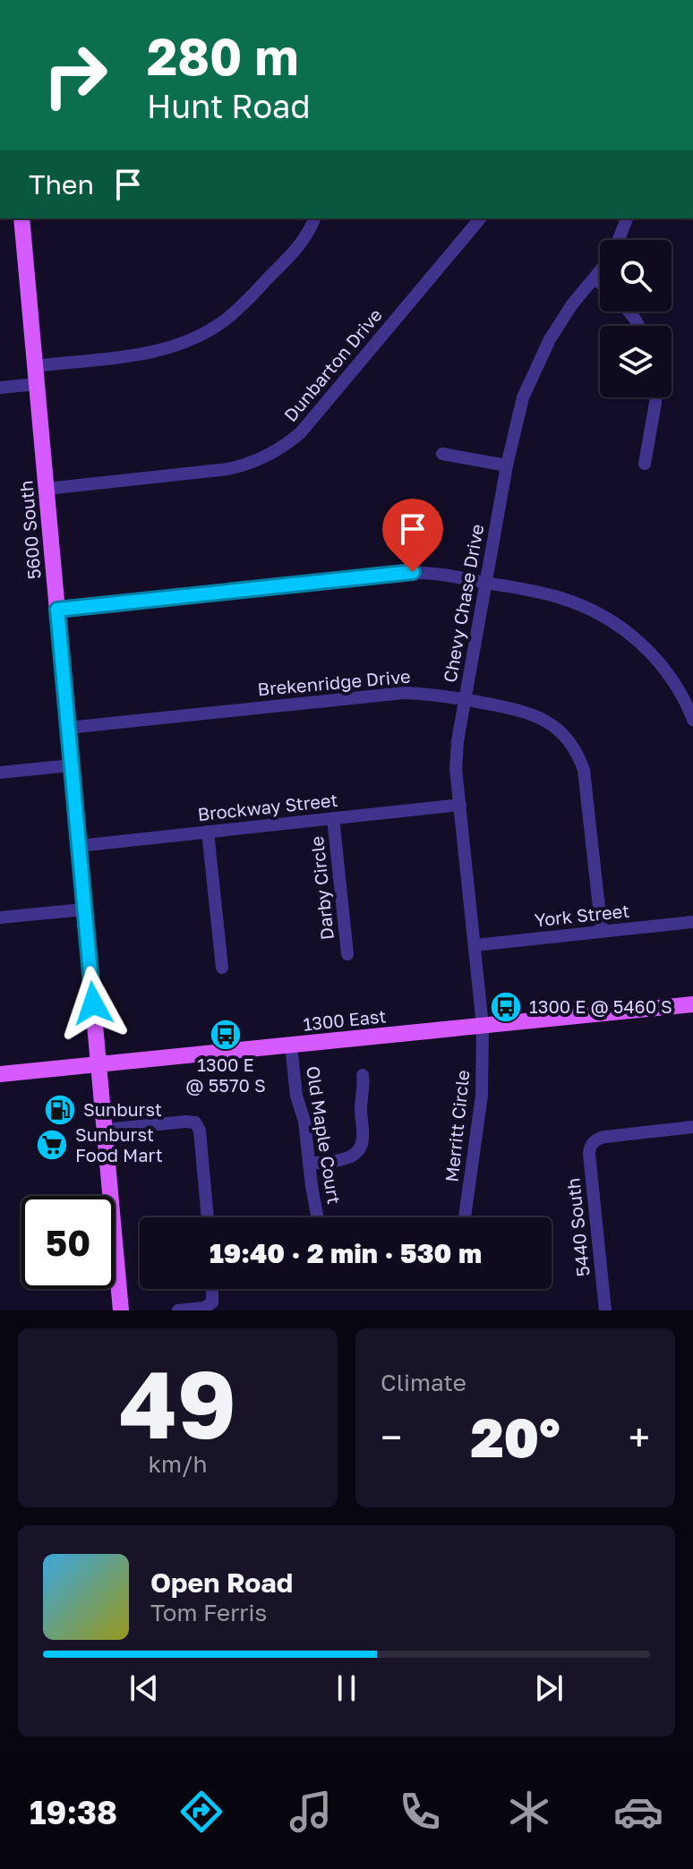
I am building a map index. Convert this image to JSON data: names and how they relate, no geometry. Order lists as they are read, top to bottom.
{
  "streets": {
    "main road": ["5600 South", "1300 East"],
    "street": [
      "Dunbarton Drive",
      "Chevy Chase Drive",
      "Brekenridge Drive",
      "Brockway Street",
      "Darby Circle",
      "York Street",
      "Merritt Circle",
      "Old Maple Court",
      "5440 South"
    ]
  },
  "crossings": [
    ["Dunbarton Drive", "5600 South"],
    ["5600 South", "Brekenridge Drive"],
    ["5600 South", "Brockway Street"],
    ["5600 South", "1300 East"],
    ["Chevy Chase Drive", "Brekenridge Drive"],
    ["Chevy Chase Drive", "Brockway Street"],
    ["Chevy Chase Drive", "York Street"],
    ["Chevy Chase Drive", "1300 East"],
    ["Chevy Chase Drive", "Merritt Circle"],
    ["Brekenridge Drive", "York Street"],
    ["Brockway Street", "Darby Circle"],
    ["1300 East", "Merritt Circle"],
    ["1300 East", "Old Maple Court"]
  ],
  "places": {
    "bus stop": ["1300 E @ 5460 S", "1300 E @ 5570 S"],
    "fuel station": ["Sunburst"],
    "supermarket": ["Sunburst Food Mart"]
  },
  "page": {
    "turn": ["280 m", "Hunt Road"],
    "then": "Then",
    "limit": "50",
    "trip": "19:40 · 2 min · 530 m",
    "tile": [
      ["49", "km/h"],
      "Climate"
    ],
    "heat": ["−", "20°", "+"],
    "song": ["Open Road", "Tom Ferris"],
    "tabs": "19:38"
  }
}
